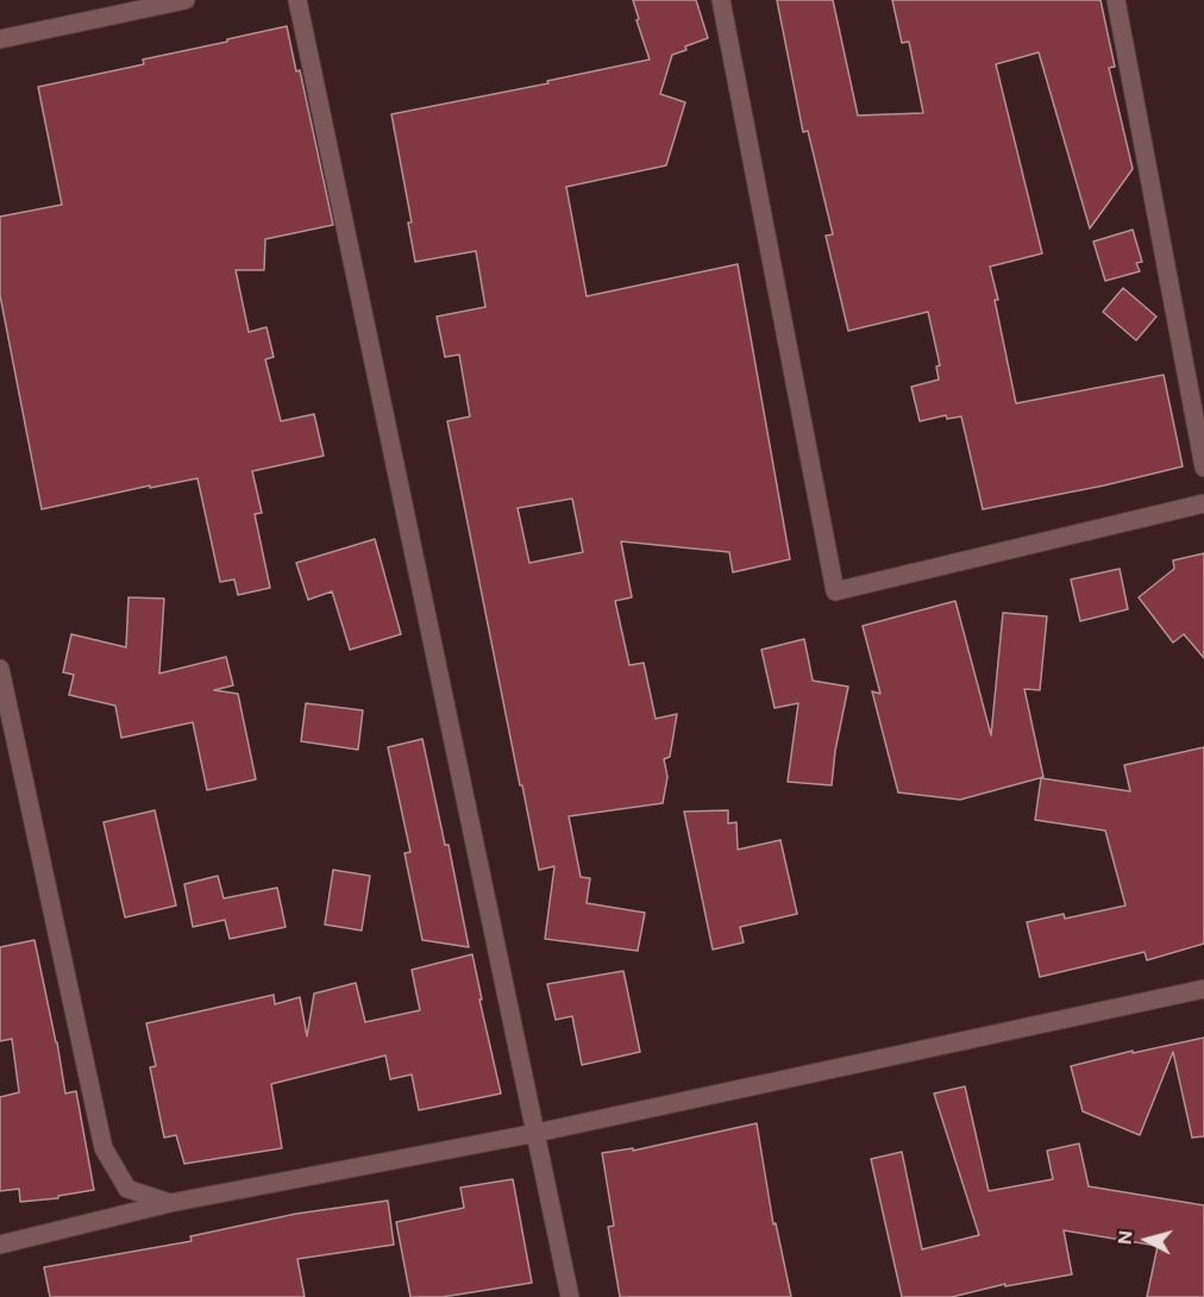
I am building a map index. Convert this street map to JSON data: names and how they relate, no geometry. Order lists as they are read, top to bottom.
{
  "north": "left"
}
